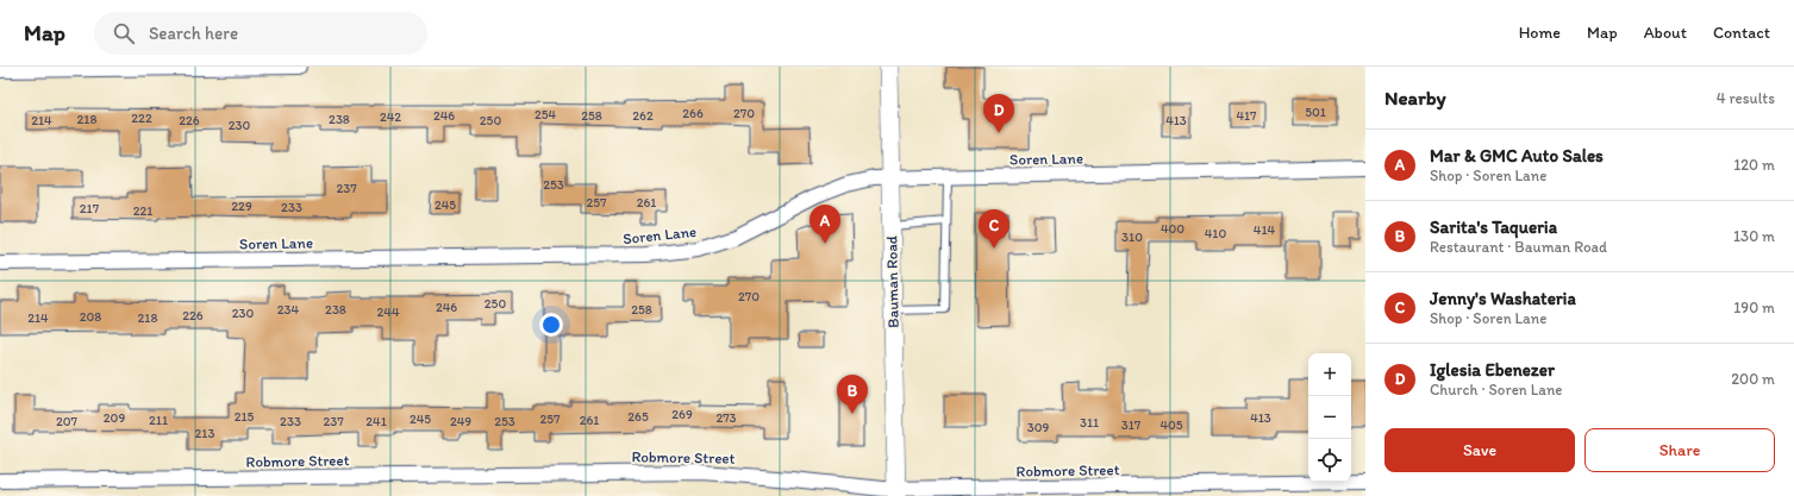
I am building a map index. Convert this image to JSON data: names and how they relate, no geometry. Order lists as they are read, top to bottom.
{
  "streets": {
    "street": ["Soren Lane", "Bauman Road", "Robmore Street"]
  },
  "crossings": [
    ["Soren Lane", "Bauman Road"],
    ["Bauman Road", "Robmore Street"]
  ],
  "house_numbers": [
    "501",
    "266",
    "270",
    "254",
    "246",
    "258",
    "262",
    "417",
    "242",
    "222",
    "218",
    "238",
    "214",
    "226",
    "250",
    "413",
    "230",
    "253",
    "237",
    "257",
    "261",
    "245",
    "229",
    "233",
    "217",
    "221",
    "400",
    "414",
    "410",
    "310",
    "270",
    "250",
    "246",
    "234",
    "238",
    "258",
    "244",
    "230",
    "226",
    "208",
    "214",
    "218",
    "269",
    "215",
    "265",
    "209",
    "273",
    "413",
    "245",
    "257",
    "211",
    "261",
    "207",
    "233",
    "237",
    "241",
    "249",
    "253",
    "311",
    "317",
    "405",
    "309",
    "213"
  ],
  "page": {
    "header": "Map",
    "search": "Search here",
    "nav": [
      "Home",
      "Map",
      "About",
      "Contact"
    ],
    "heading": ["Nearby", "4 results"],
    "pins": [
      "D",
      "A",
      "C",
      "B"
    ],
    "list": [
      {
        "mark": "A",
        "name": "Mar & GMC Auto Sales",
        "note": "Shop · Soren Lane",
        "value": "120 m"
      },
      {
        "mark": "B",
        "name": "Sarita's Taqueria",
        "note": "Restaurant · Bauman Road",
        "value": "130 m"
      },
      {
        "mark": "C",
        "name": "Jenny's Washateria",
        "note": "Shop · Soren Lane",
        "value": "190 m"
      },
      {
        "mark": "D",
        "name": "Iglesia Ebenezer",
        "note": "Church · Soren Lane",
        "value": "200 m"
      }
    ],
    "map_buttons": ["+", "−"],
    "buttons": ["Save", "Share"]
  }
}
